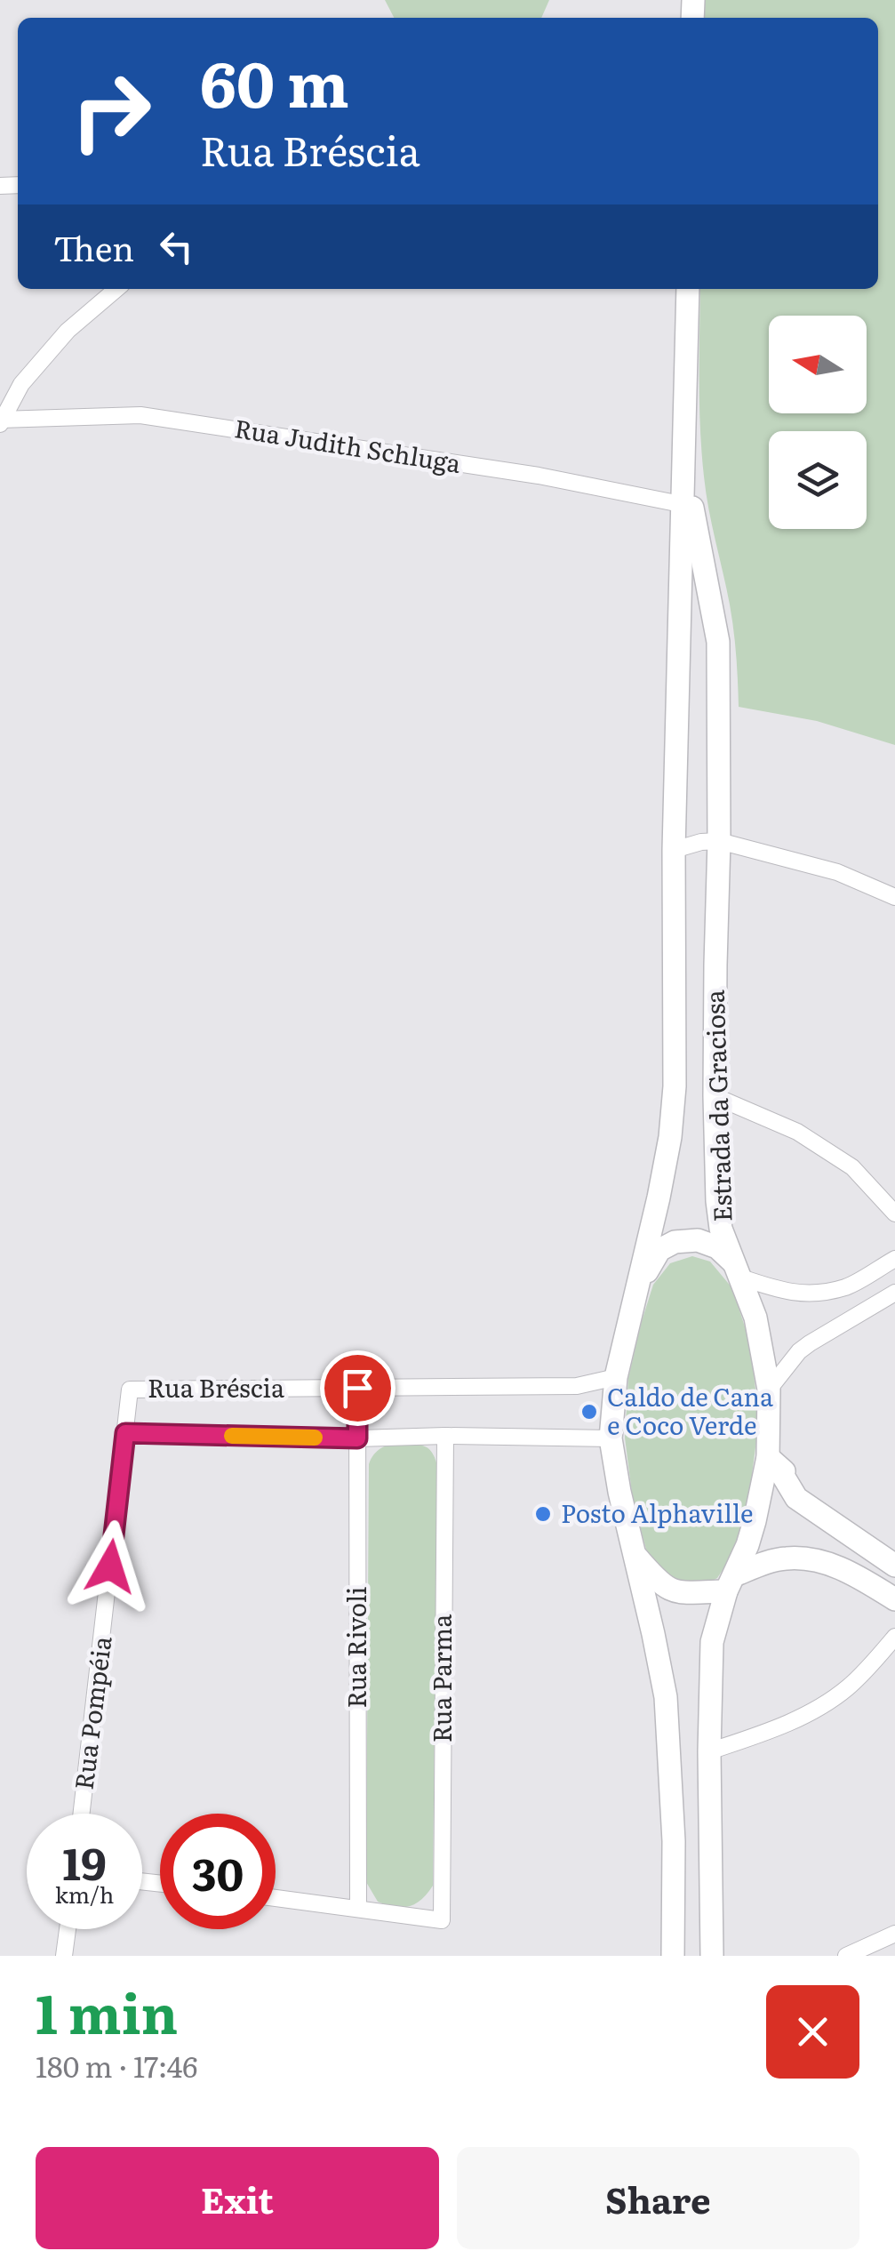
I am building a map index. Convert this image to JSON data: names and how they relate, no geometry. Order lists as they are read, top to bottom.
{
  "streets": {
    "main road": ["Estrada da Graciosa"],
    "street": [
      "Rua Judith Schluga",
      "Rua Bréscia",
      "Rua Rivoli",
      "Rua Parma",
      "Rua Pompéia"
    ]
  },
  "crossings": [
    ["Rua Judith Schluga", "Estrada da Graciosa"],
    ["Estrada da Graciosa", "Rua Bréscia"],
    ["Rua Bréscia", "Rua Rivoli"],
    ["Rua Bréscia", "Rua Parma"],
    ["Rua Bréscia", "Rua Pompéia"],
    ["Rua Rivoli", "Rua Parma"]
  ],
  "places": ["Caldo de Cana e Coco Verde", "Posto Alphaville"],
  "north": "left",
  "page": {
    "turn": ["60 m", "Rua Bréscia"],
    "then": "Then",
    "speed": "19 km/h",
    "limit": "30",
    "heading": ["1 min", "180 m · 17:46"],
    "buttons": ["Exit", "Share"]
  }
}
